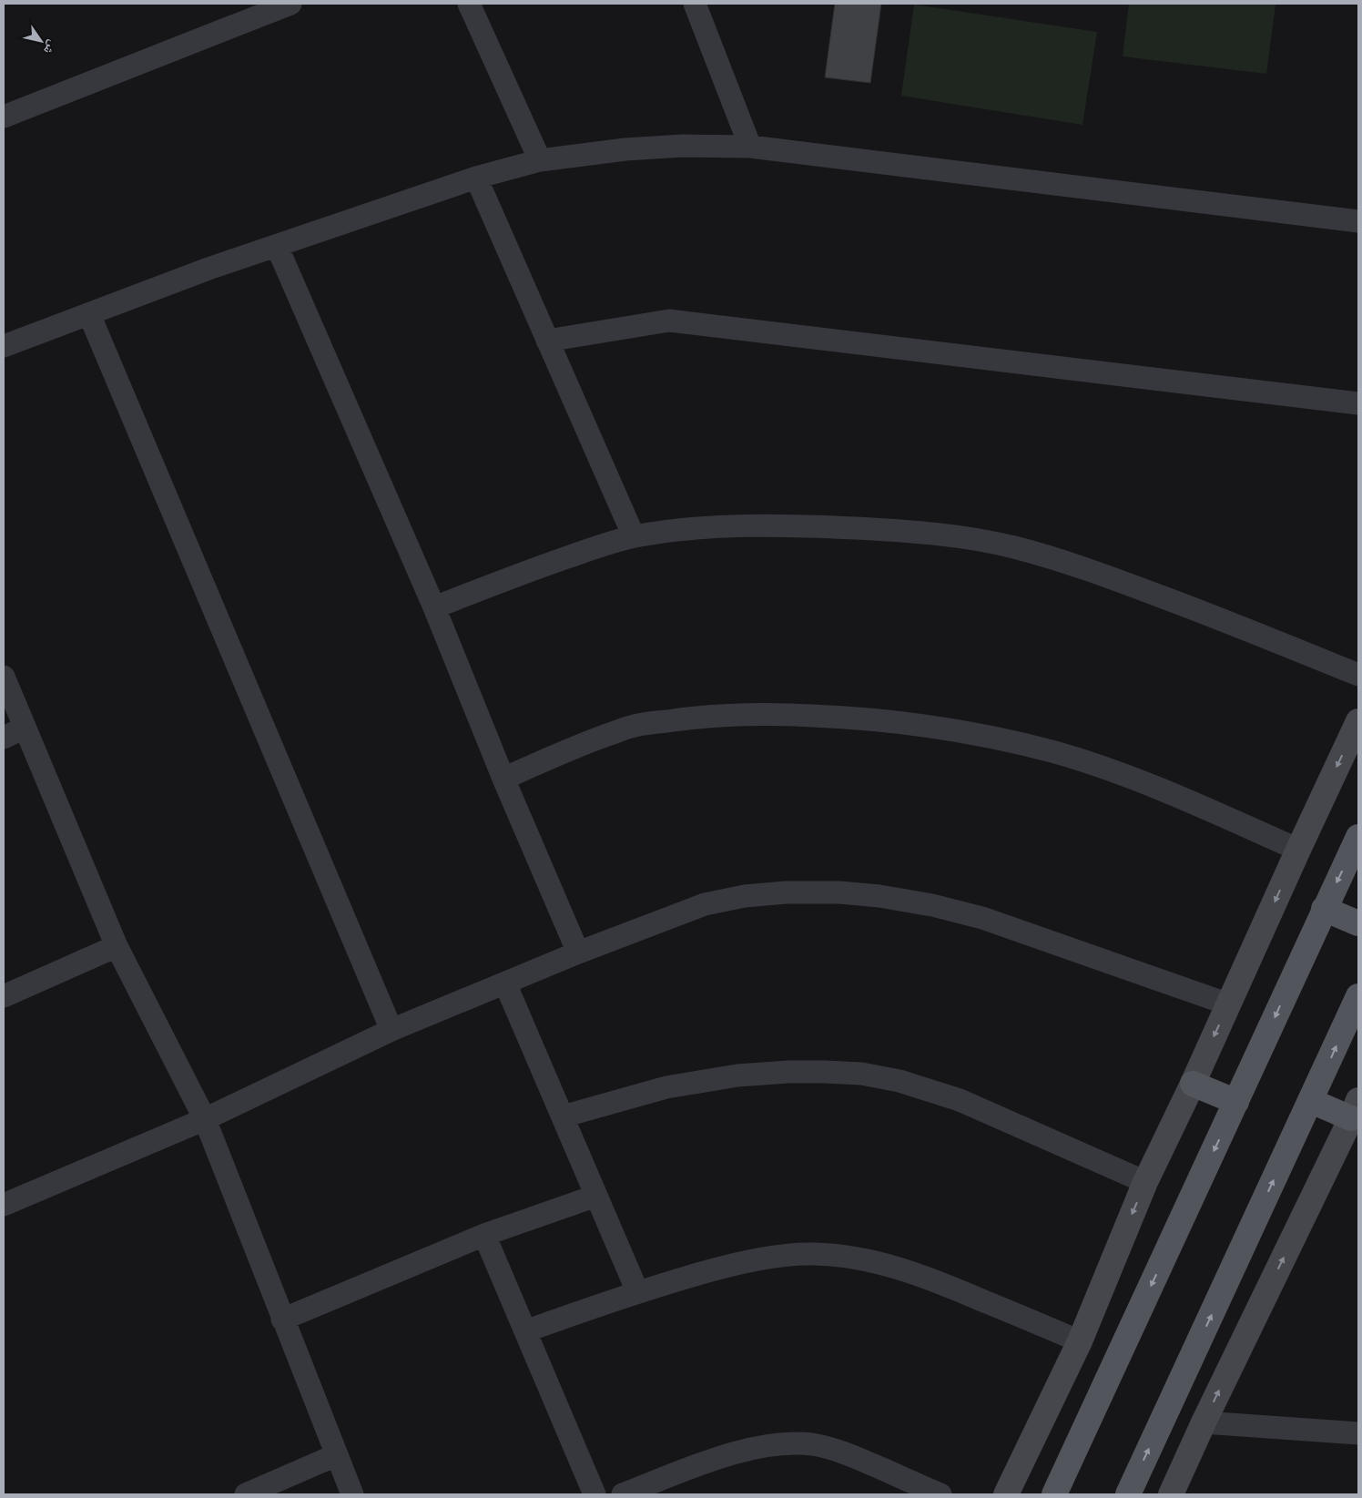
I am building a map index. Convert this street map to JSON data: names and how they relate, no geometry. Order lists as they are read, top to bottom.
{
  "north": "bottom right"
}
